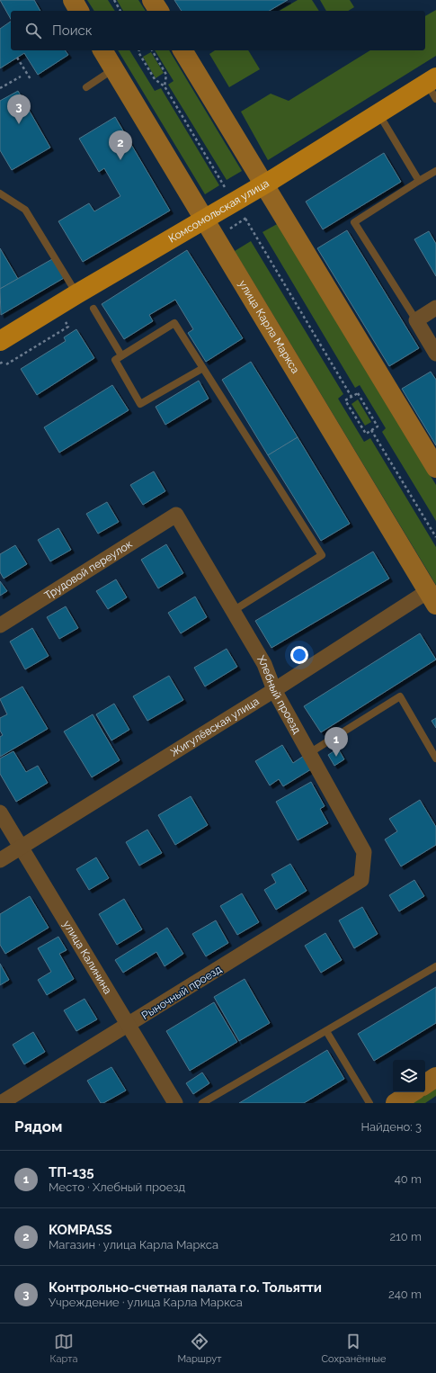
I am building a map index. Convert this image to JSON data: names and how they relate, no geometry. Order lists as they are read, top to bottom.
{
  "streets": {
    "main road": ["Комсомольская улица", "улица Карла Маркса"],
    "street": [
      "Трудовой переулок",
      "Хлебный проезд",
      "Жигулёвская улица",
      "улица Калинина",
      "Рыночный проезд"
    ]
  },
  "crossings": [
    ["Комсомольская улица", "улица Карла Маркса"],
    ["улица Карла Маркса", "Жигулёвская улица"],
    ["Трудовой переулок", "Хлебный проезд"],
    ["Хлебный проезд", "Жигулёвская улица"],
    ["Хлебный проезд", "Рыночный проезд"],
    ["Жигулёвская улица", "улица Калинина"],
    ["улица Калинина", "Рыночный проезд"]
  ],
  "page": {
    "search": "Поиск",
    "pins": ["3", "2", "1"],
    "heading": ["Рядом", "Найдено: 3"],
    "list": [
      {
        "mark": "1",
        "name": "ТП-135",
        "note": "Место · Хлебный проезд",
        "value": "40 m"
      },
      {
        "mark": "2",
        "name": "KOMPASS",
        "note": "Магазин · улица Карла Маркса",
        "value": "210 m"
      },
      {
        "mark": "3",
        "name": "Контрольно-счетная палата г.о. Тольятти",
        "note": "Учреждение · улица Карла Маркса",
        "value": "240 m"
      }
    ],
    "nav": ["Карта", "Маршрут", "Сохранённые"]
  }
}
